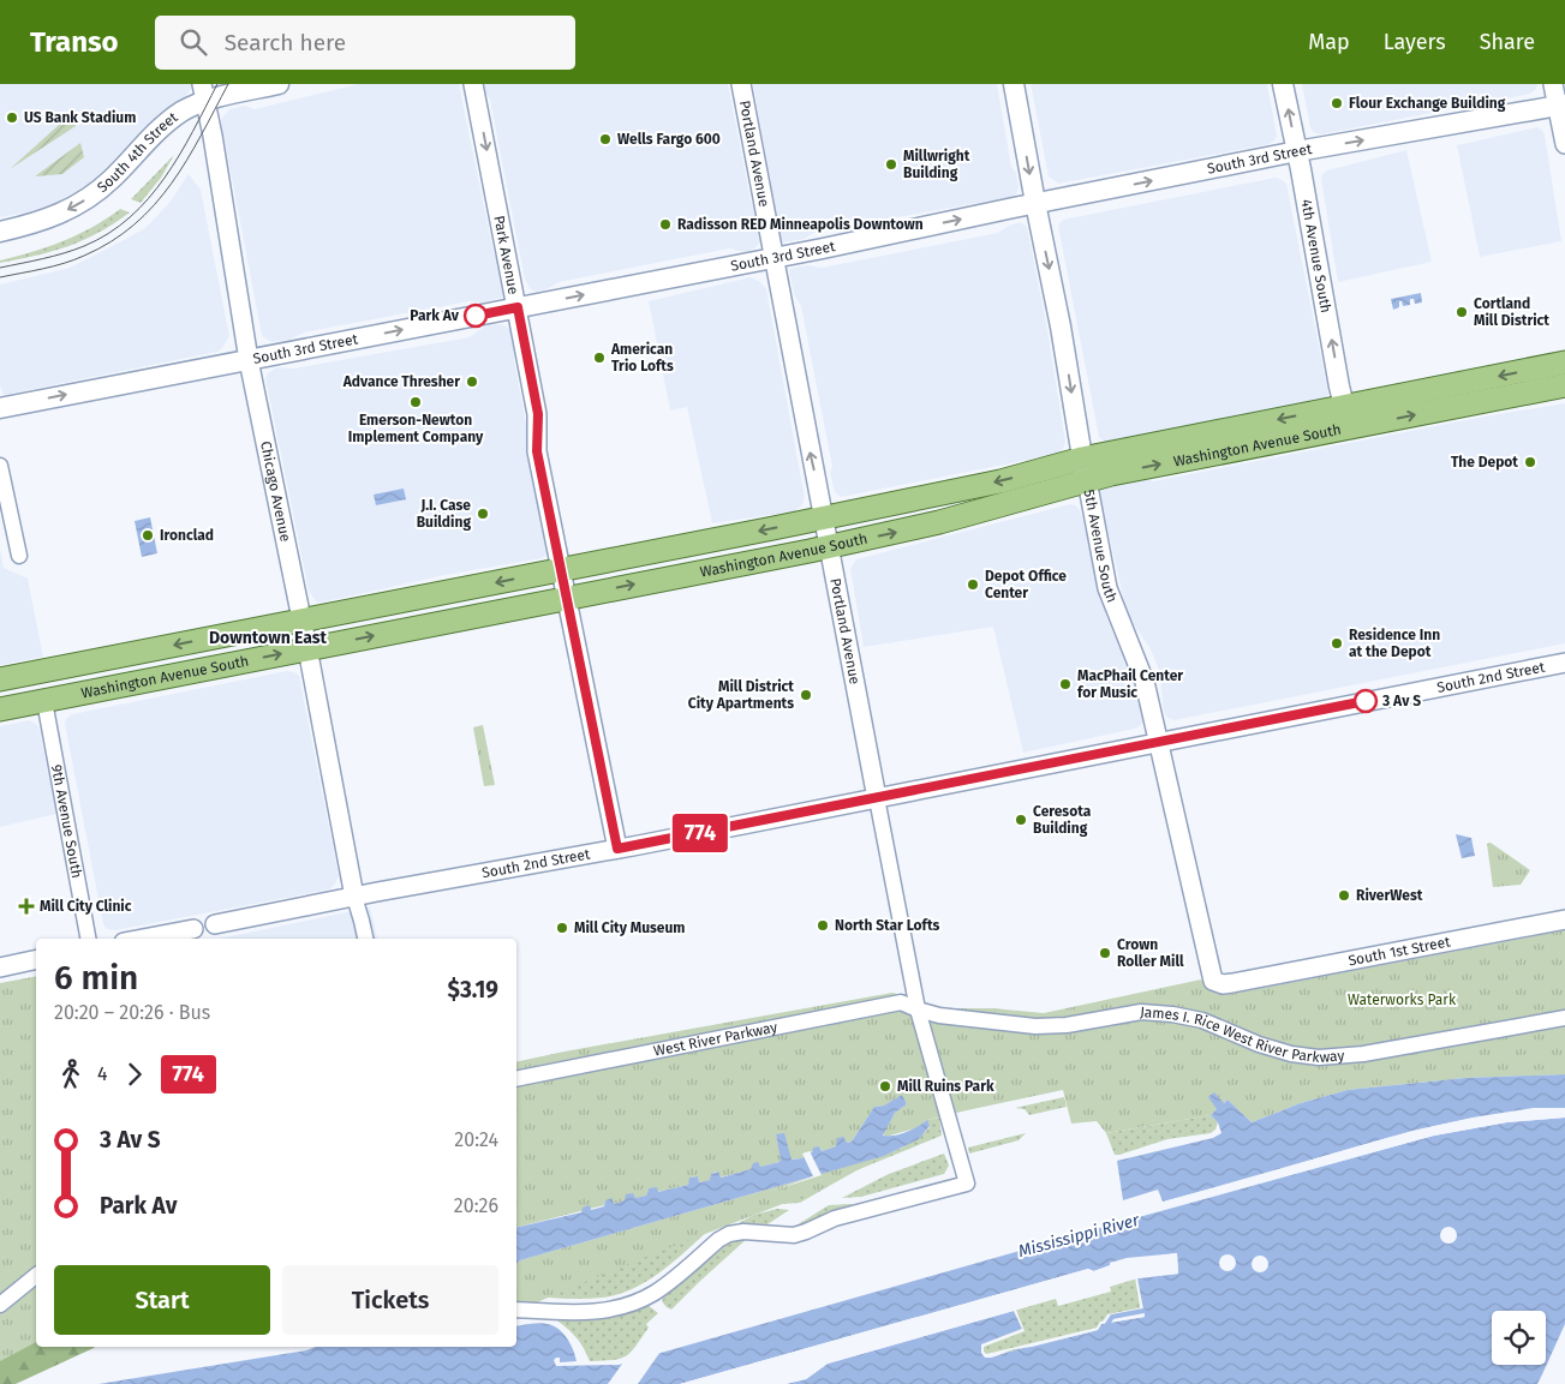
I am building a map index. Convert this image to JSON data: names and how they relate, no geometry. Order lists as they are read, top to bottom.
{
  "streets": {
    "main road": [
      "South 4th Street",
      "South 3rd Street",
      "4th Avenue South",
      "Washington Avenue South",
      "5th Avenue South"
    ],
    "street": [
      "Portland Avenue",
      "Park Avenue",
      "Chicago Avenue",
      "South 2nd Street",
      "9th Avenue South",
      "South 1st Street",
      "James I. Rice West River Parkway",
      "West River Parkway"
    ]
  },
  "crossings": [
    ["South 4th Street", "Chicago Avenue"],
    ["Portland Avenue", "South 3rd Street"],
    ["Portland Avenue", "Washington Avenue South"],
    ["Portland Avenue", "South 2nd Street"],
    ["Portland Avenue", "James I. Rice West River Parkway"],
    ["Portland Avenue", "West River Parkway"],
    ["South 3rd Street", "Park Avenue"],
    ["South 3rd Street", "4th Avenue South"],
    ["South 3rd Street", "Chicago Avenue"],
    ["South 3rd Street", "5th Avenue South"],
    ["Park Avenue", "Washington Avenue South"],
    ["Park Avenue", "South 2nd Street"],
    ["4th Avenue South", "Washington Avenue South"],
    ["Washington Avenue South", "Chicago Avenue"],
    ["Washington Avenue South", "5th Avenue South"],
    ["Washington Avenue South", "9th Avenue South"],
    ["Chicago Avenue", "South 2nd Street"],
    ["5th Avenue South", "South 2nd Street"],
    ["5th Avenue South", "South 1st Street"],
    ["James I. Rice West River Parkway", "West River Parkway"]
  ],
  "one_way": [
    "South 4th Street",
    "South 3rd Street",
    "4th Avenue South",
    "5th Avenue South"
  ],
  "districts": ["Downtown East"],
  "water": ["Mississippi River"],
  "parks": ["Waterworks Park"],
  "places": {
    "other": [
      "Flour Exchange Building",
      "US Bank Stadium",
      "Wells Fargo 600",
      "Millwright Building",
      "Radisson RED Minneapolis Downtown",
      "Cortland Mill District",
      "Park Av",
      "American Trio Lofts",
      "Advance Thresher",
      "Emerson-Newton Implement Company",
      "The Depot",
      "J.I. Case Building",
      "Ironclad",
      "Depot Office Center",
      "Residence Inn at the Depot",
      "MacPhail Center for Music",
      "Mill District City Apartments",
      "3 Av S",
      "Ceresota Building",
      "RiverWest",
      "North Star Lofts",
      "Mill City Museum",
      "Crown Roller Mill",
      "Mill Ruins Park"
    ],
    "health": ["Mill City Clinic"]
  },
  "lines": ["bus line 774"],
  "page": {
    "header": "Transo",
    "search": "Search here",
    "nav": ["Map", "Layers", "Share"],
    "on_map": "774",
    "heading": ["6 min", "20:20 – 20:26 · Bus", "$3.19"],
    "legs": ["4", "774"],
    "list": [
      {
        "name": "3 Av S",
        "value": "20:24"
      },
      {
        "name": "Park Av",
        "value": "20:26"
      }
    ],
    "buttons": ["Start", "Tickets"]
  }
}
